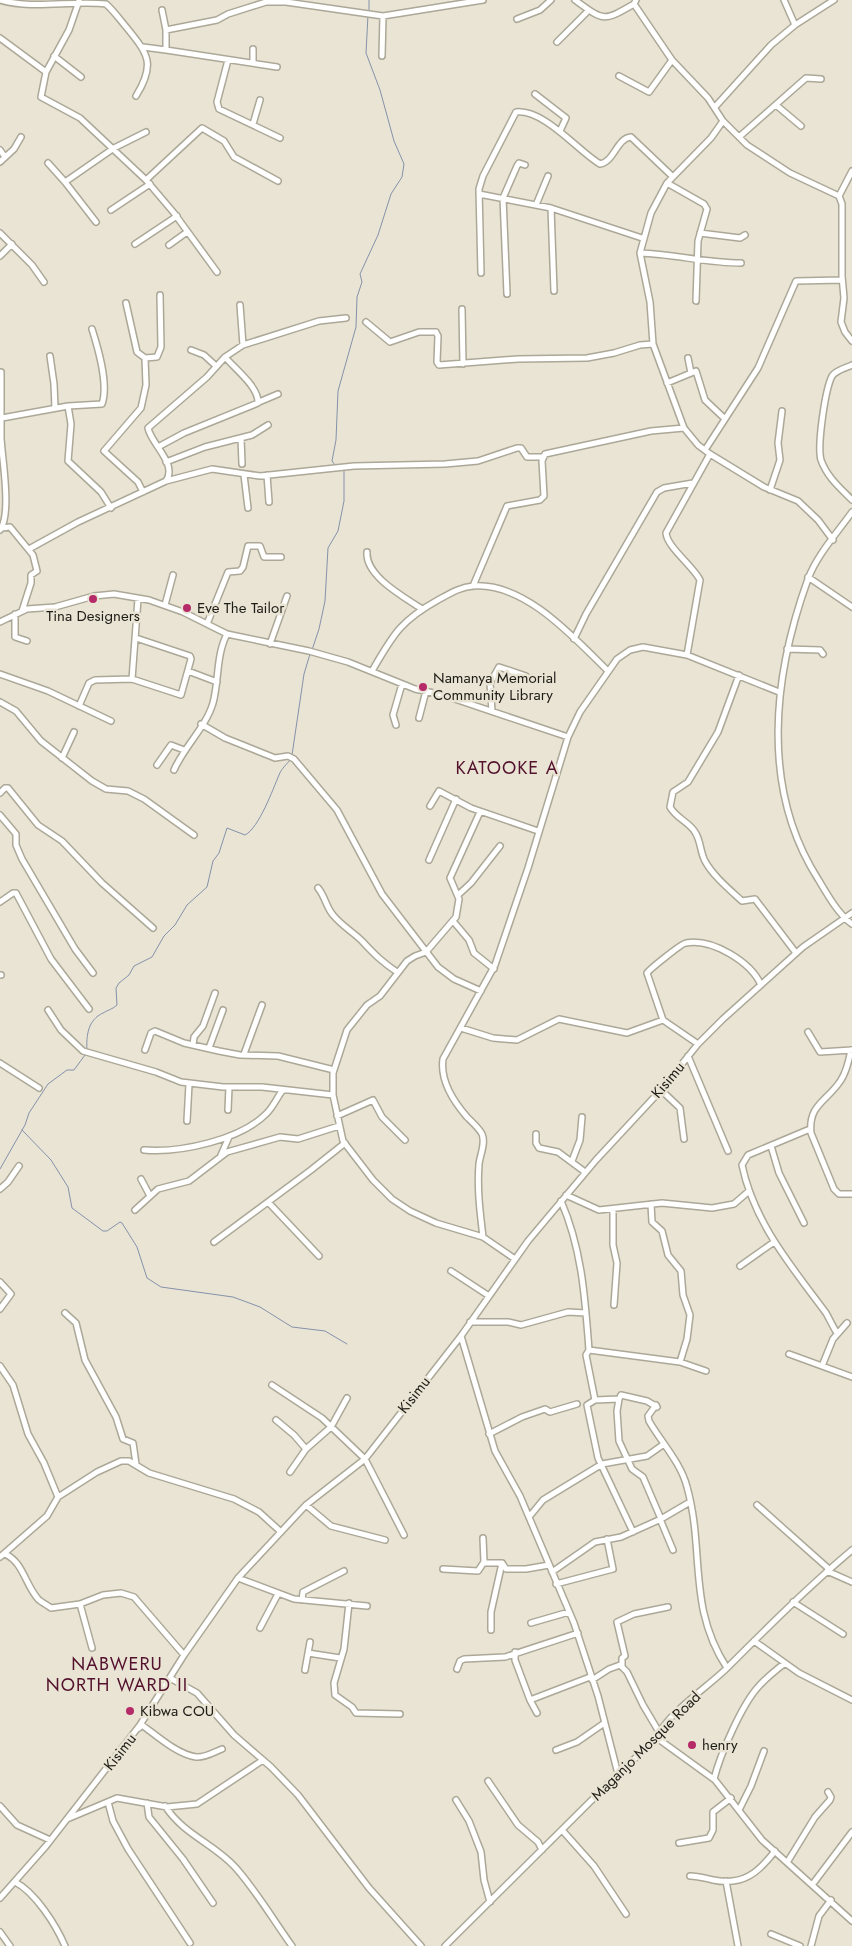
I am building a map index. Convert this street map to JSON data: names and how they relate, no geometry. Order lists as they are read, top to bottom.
{
  "streets": {
    "street": ["Kisimu", "Maganjo Mosque Road"]
  },
  "districts": ["KATOOKE A", "NABWERU NORTH WARD II"],
  "places": [
    "Tina Designers",
    "Eve The Tailor",
    "Namanya Memorial Community Library",
    "Kibwa COU",
    "henry"
  ]
}
